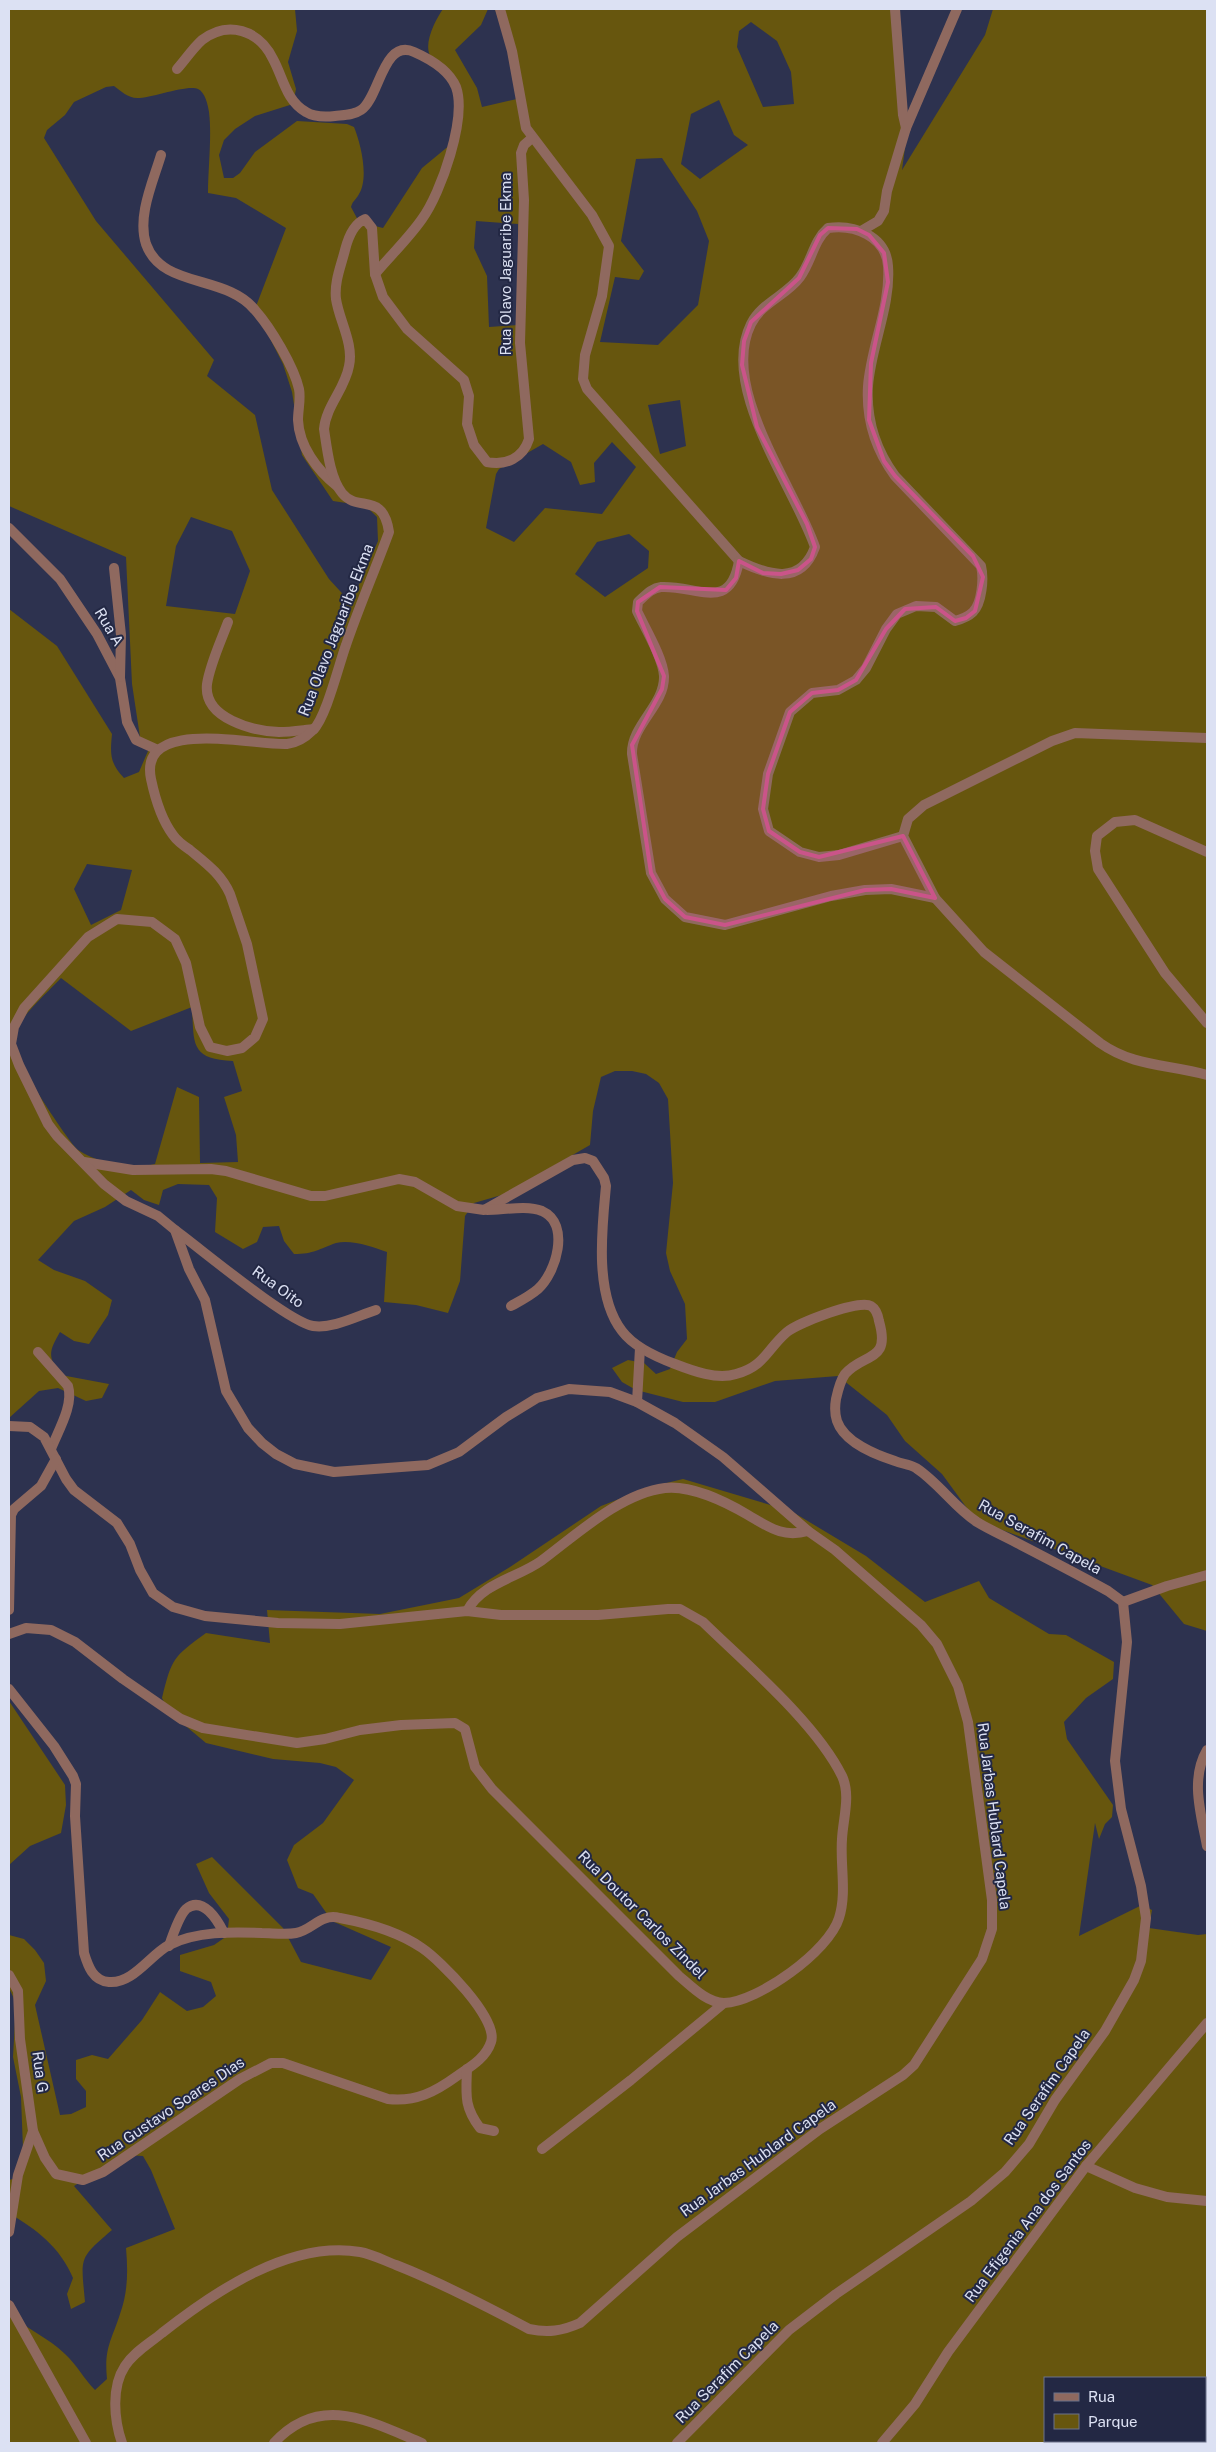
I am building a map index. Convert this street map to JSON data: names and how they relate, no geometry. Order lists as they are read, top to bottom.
{
  "streets": {
    "street": [
      "Rua Olavo Jaguaribe Ekma",
      "Rua A",
      "Rua Oito",
      "Rua Serafim Capela",
      "Rua Jarbas Hublard Capela",
      "Rua Doutor Carlos Zindel",
      "Rua G",
      "Rua Gustavo Soares Dias",
      "Rua Efigenia Ana dos Santos"
    ]
  },
  "crossings": [
    ["Rua Olavo Jaguaribe Ekma", "Rua A"],
    ["Rua Oito", "Rua Jarbas Hublard Capela"],
    ["Rua G", "Rua Gustavo Soares Dias"]
  ],
  "legend": ["Rua", "Parque"]
}
